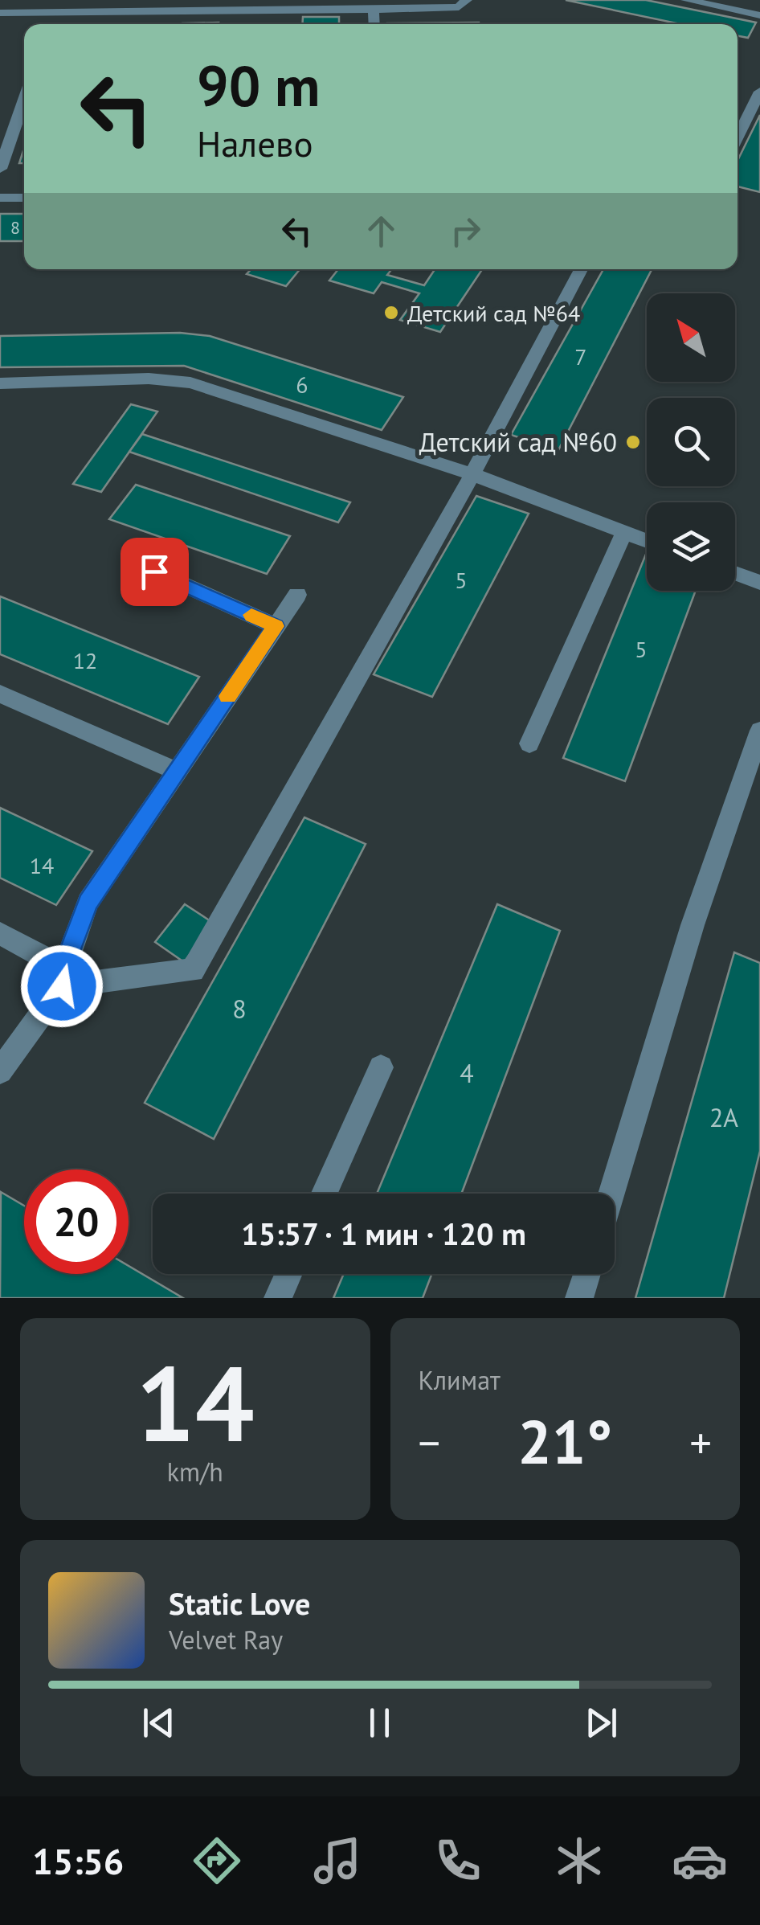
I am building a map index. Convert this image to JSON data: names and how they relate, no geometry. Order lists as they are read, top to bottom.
{
  "places": ["Детский сад №64", "Детский сад №60"],
  "house_numbers": [
    "8",
    "7",
    "6",
    "5",
    "5",
    "12",
    "14",
    "8",
    "4",
    "2А"
  ],
  "north": "top left",
  "page": {
    "turn": ["90 m", "Налево"],
    "limit": "20",
    "trip": "15:57 · 1 мин · 120 m",
    "tile": [
      ["14", "km/h"],
      "Климат"
    ],
    "heat": ["−", "21°", "+"],
    "song": ["Static Love", "Velvet Ray"],
    "tabs": "15:56"
  }
}
